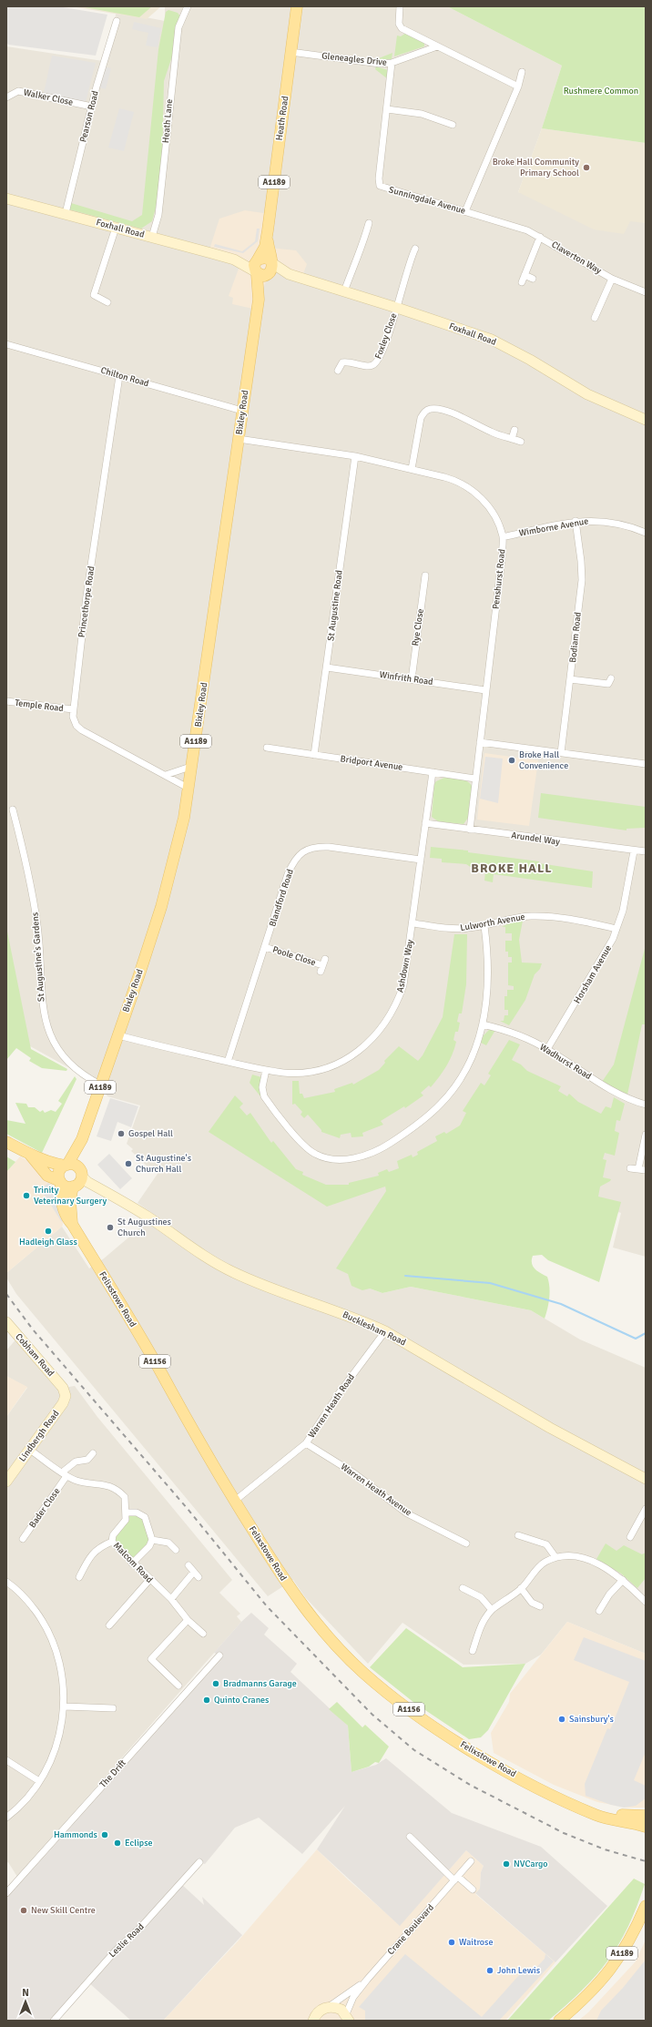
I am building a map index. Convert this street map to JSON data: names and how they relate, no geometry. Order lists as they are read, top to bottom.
{
  "streets": {
    "main road": [
      "Heath Road",
      "A1189",
      "Bixley Road",
      "Felixstowe Road",
      "A1156"
    ],
    "street": [
      "Gleneagles Drive",
      "Walker Close",
      "Pearson Road",
      "Heath Lane",
      "Sunningdale Avenue",
      "Foxhall Road",
      "Claverton Way",
      "Foxley Close",
      "Chilton Road",
      "Wimborne Avenue",
      "Penshurst Road",
      "Princethorpe Road",
      "St Augustine Road",
      "Rye Close",
      "Bodiam Road",
      "Winfrith Road",
      "Temple Road",
      "Bridport Avenue",
      "Arundel Way",
      "Blandford Road",
      "Lulworth Avenue",
      "Poole Close",
      "St Augustine's Gardens",
      "Ashdown Way",
      "Horsham Avenue",
      "Wadhurst Road",
      "Bucklesham Road",
      "Cobham Road",
      "Warren Heath Road",
      "Lindbergh Road",
      "Warren Heath Avenue",
      "Bader Close",
      "Malcom Road",
      "The Drift",
      "Crane Boulevard",
      "Leslie Road"
    ]
  },
  "crossings": [
    ["Gleneagles Drive", "Heath Road"],
    ["Gleneagles Drive", "Sunningdale Avenue"],
    ["Walker Close", "Pearson Road"],
    ["Pearson Road", "Foxhall Road"],
    ["Heath Road", "Foxhall Road"],
    ["Heath Road", "Bixley Road"],
    ["Heath Lane", "Foxhall Road"],
    ["Sunningdale Avenue", "Claverton Way"],
    ["Foxhall Road", "Foxley Close"],
    ["Foxhall Road", "Bixley Road"],
    ["Chilton Road", "Bixley Road"],
    ["Chilton Road", "Princethorpe Road"],
    ["Bixley Road", "Penshurst Road"],
    ["Bixley Road", "Princethorpe Road"],
    ["Bixley Road", "St Augustine's Gardens"],
    ["Bixley Road", "Ashdown Way"],
    ["Bixley Road", "Felixstowe Road"],
    ["Bixley Road", "Bucklesham Road"],
    ["Wimborne Avenue", "Penshurst Road"],
    ["Wimborne Avenue", "Bodiam Road"],
    ["Penshurst Road", "St Augustine Road"],
    ["Penshurst Road", "Winfrith Road"],
    ["Penshurst Road", "Bridport Avenue"],
    ["Penshurst Road", "Arundel Way"],
    ["Princethorpe Road", "Temple Road"],
    ["St Augustine Road", "Winfrith Road"],
    ["St Augustine Road", "Bridport Avenue"],
    ["Rye Close", "Winfrith Road"],
    ["Bridport Avenue", "Ashdown Way"],
    ["Arundel Way", "Ashdown Way"],
    ["Arundel Way", "Horsham Avenue"],
    ["Blandford Road", "Poole Close"],
    ["Blandford Road", "Ashdown Way"],
    ["Lulworth Avenue", "Ashdown Way"],
    ["Lulworth Avenue", "Horsham Avenue"],
    ["Horsham Avenue", "Wadhurst Road"],
    ["Felixstowe Road", "Bucklesham Road"],
    ["Felixstowe Road", "Warren Heath Road"],
    ["Bucklesham Road", "Warren Heath Road"],
    ["Cobham Road", "Lindbergh Road"],
    ["Warren Heath Road", "Warren Heath Avenue"]
  ],
  "districts": ["BROKE HALL"],
  "parks": ["Rushmere Common"],
  "places": [
    "Broke Hall Community Primary School",
    "Broke Hall Convenience",
    "Gospel Hall",
    "St Augustine's Church Hall",
    "Trinity Veterinary Surgery",
    "St Augustines Church",
    "Hadleigh Glass",
    "Bradmanns Garage",
    "Quinto Cranes",
    "Sainsbury's",
    "Hammonds",
    "Eclipse",
    "NVCargo",
    "New Skill Centre",
    "Waitrose",
    "John Lewis"
  ],
  "north": "top"
}
